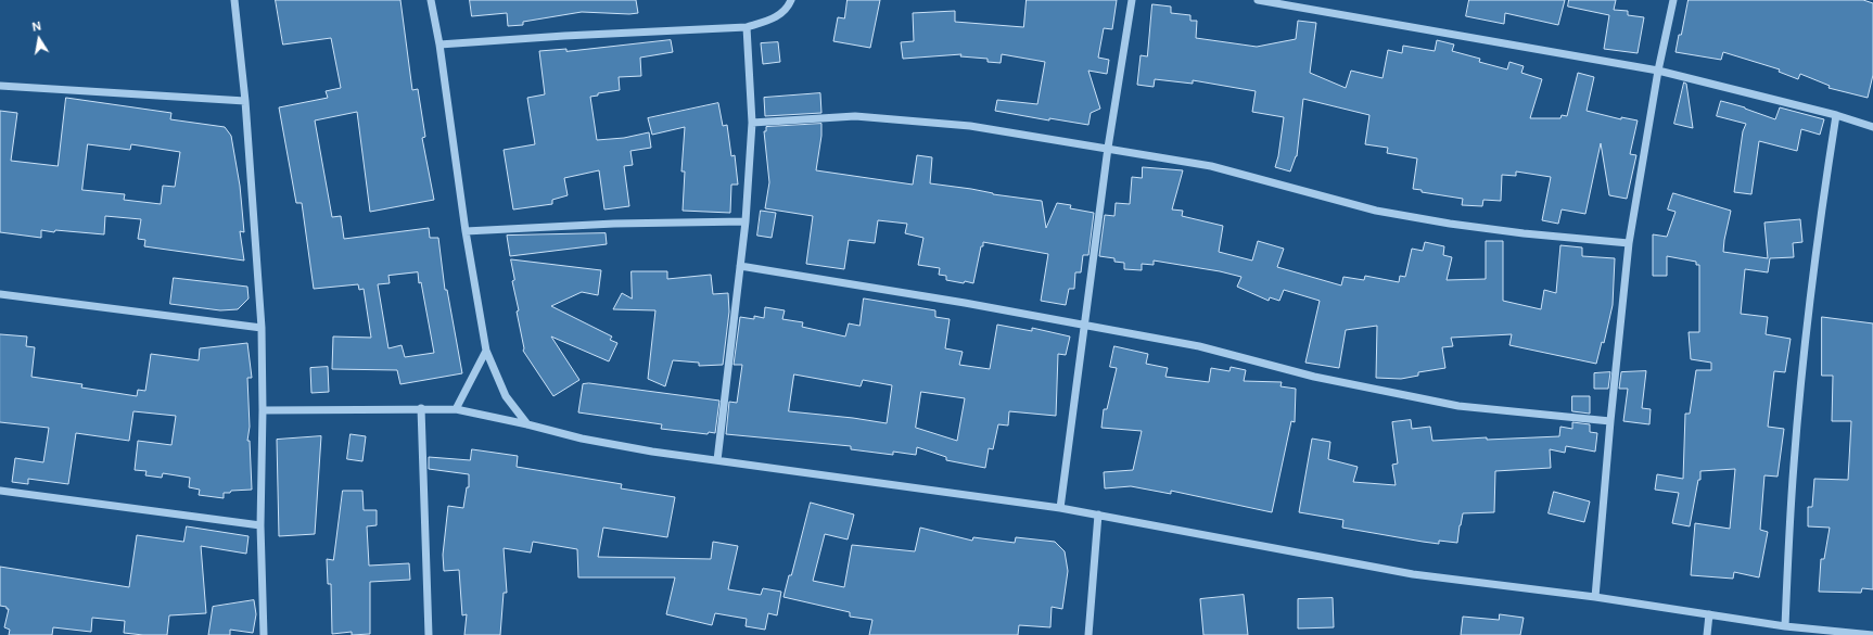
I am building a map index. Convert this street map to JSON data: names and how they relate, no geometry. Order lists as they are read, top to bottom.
{
  "north": "top"
}
